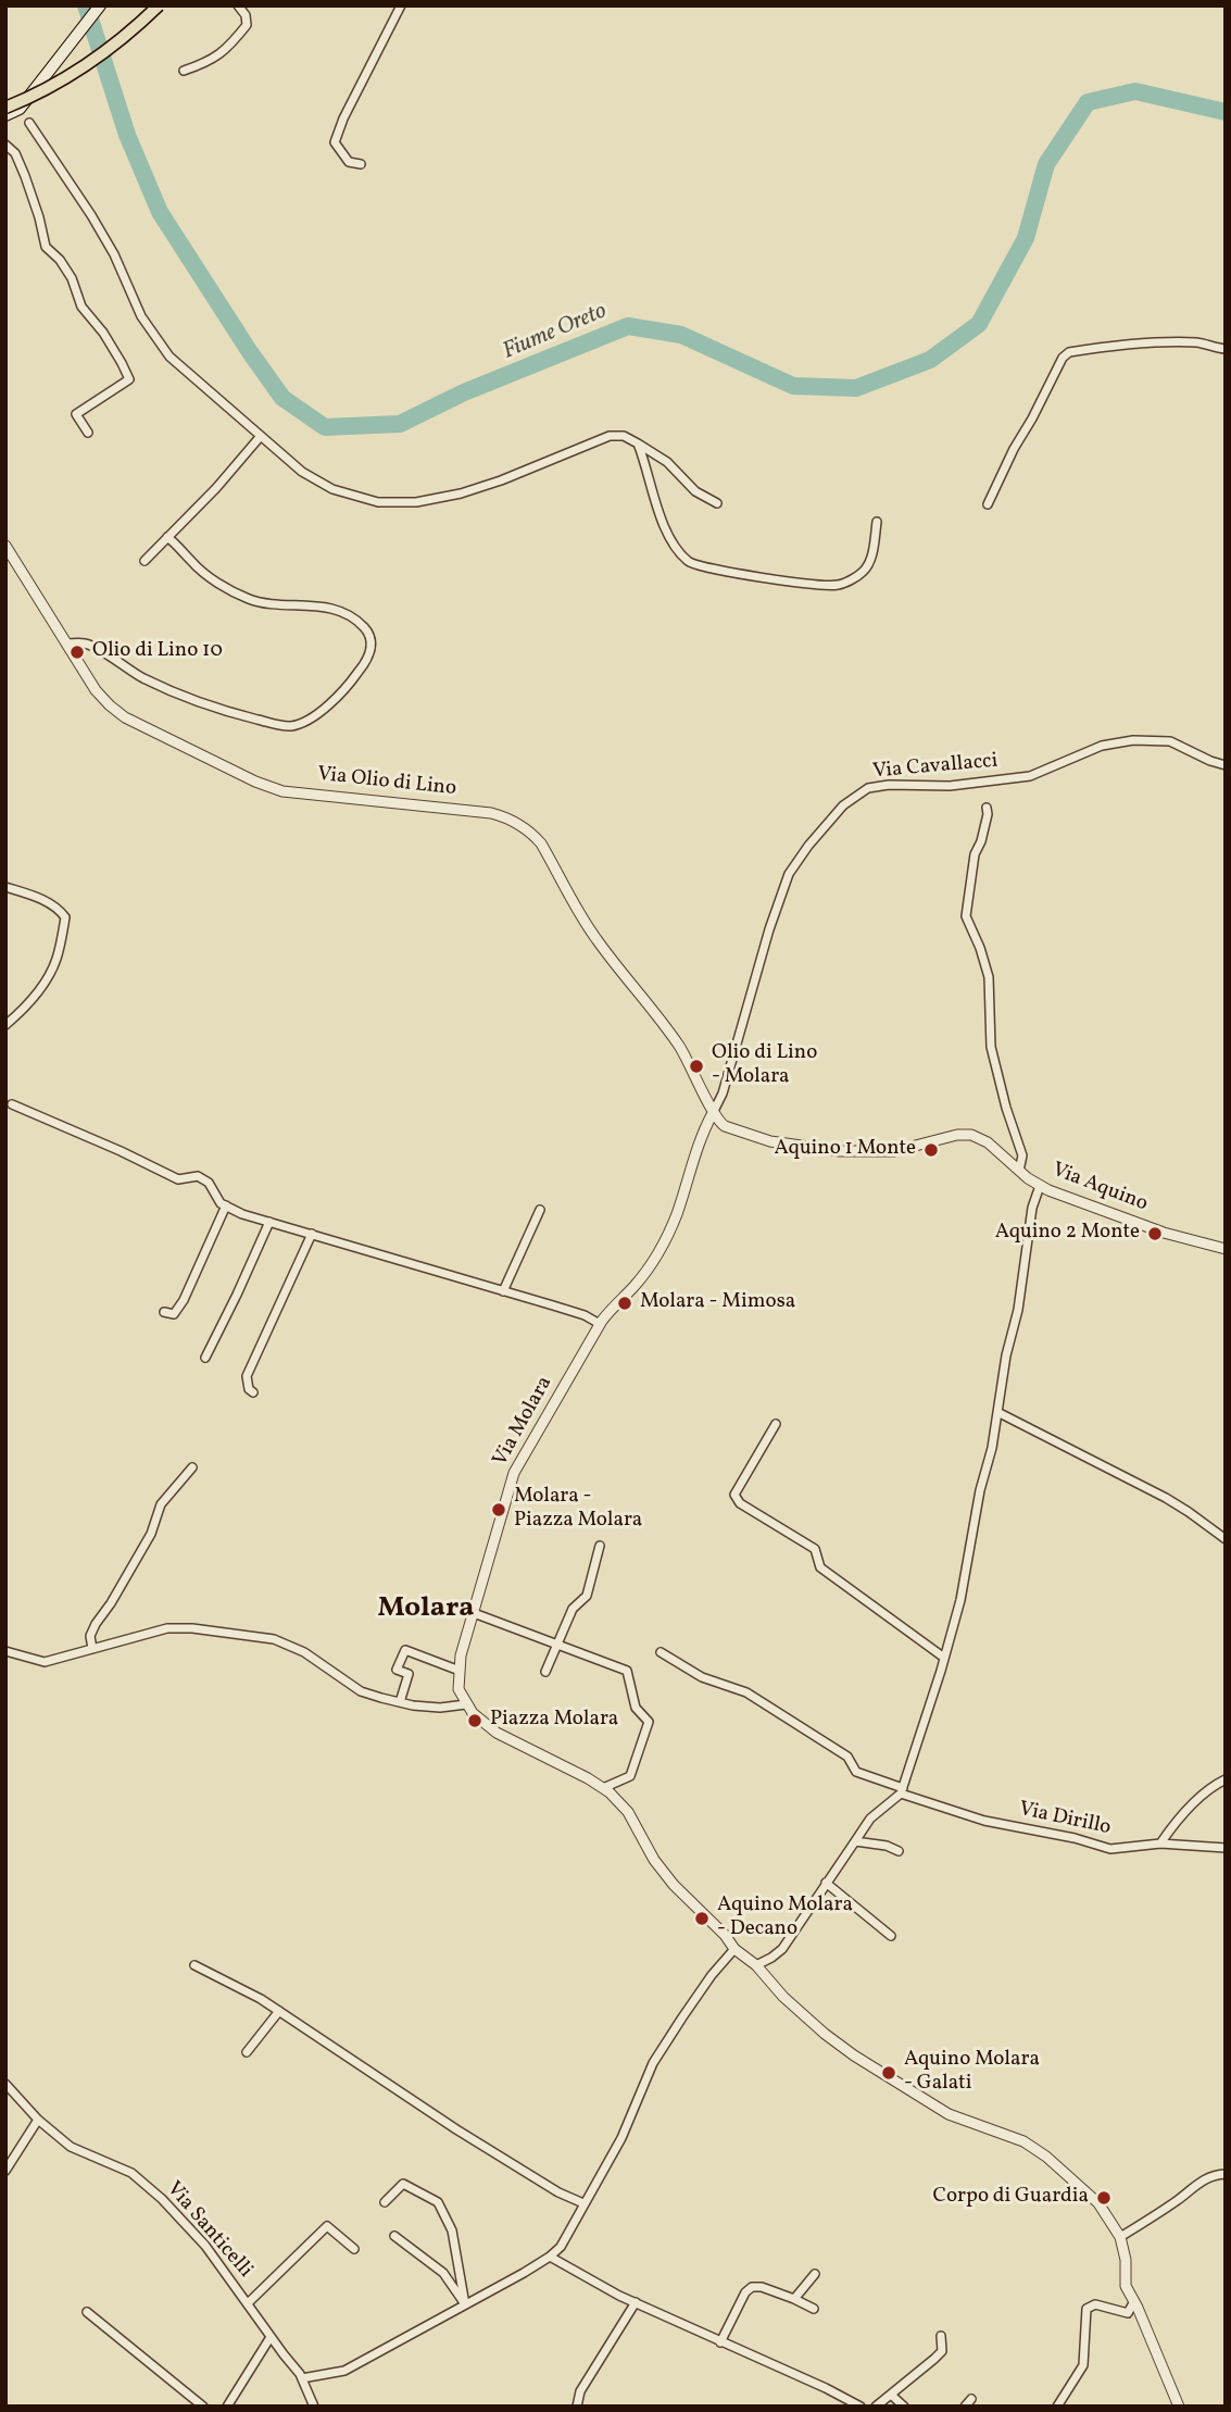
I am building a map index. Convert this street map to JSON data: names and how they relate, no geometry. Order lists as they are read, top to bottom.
{
  "streets": {
    "street": [
      "Via Cavallacci",
      "Via Olio di Lino",
      "Via Aquino",
      "Via Molara",
      "Via Dirillo",
      "Via Santicelli"
    ]
  },
  "crossings": [
    ["Via Cavallacci", "Via Olio di Lino"],
    ["Via Cavallacci", "Via Aquino"],
    ["Via Cavallacci", "Via Molara"],
    ["Via Olio di Lino", "Via Aquino"],
    ["Via Olio di Lino", "Via Molara"],
    ["Via Aquino", "Via Molara"]
  ],
  "districts": ["Molara"],
  "water": ["Fiume Oreto"],
  "places": [
    "Olio di Lino 10",
    "Olio di Lino - Molara",
    "Aquino 1 Monte",
    "Aquino 2 Monte",
    "Molara - Mimosa",
    "Molara - Piazza Molara",
    "Piazza Molara",
    "Aquino Molara - Decano",
    "Aquino Molara - Galati",
    "Corpo di Guardia"
  ]
}
